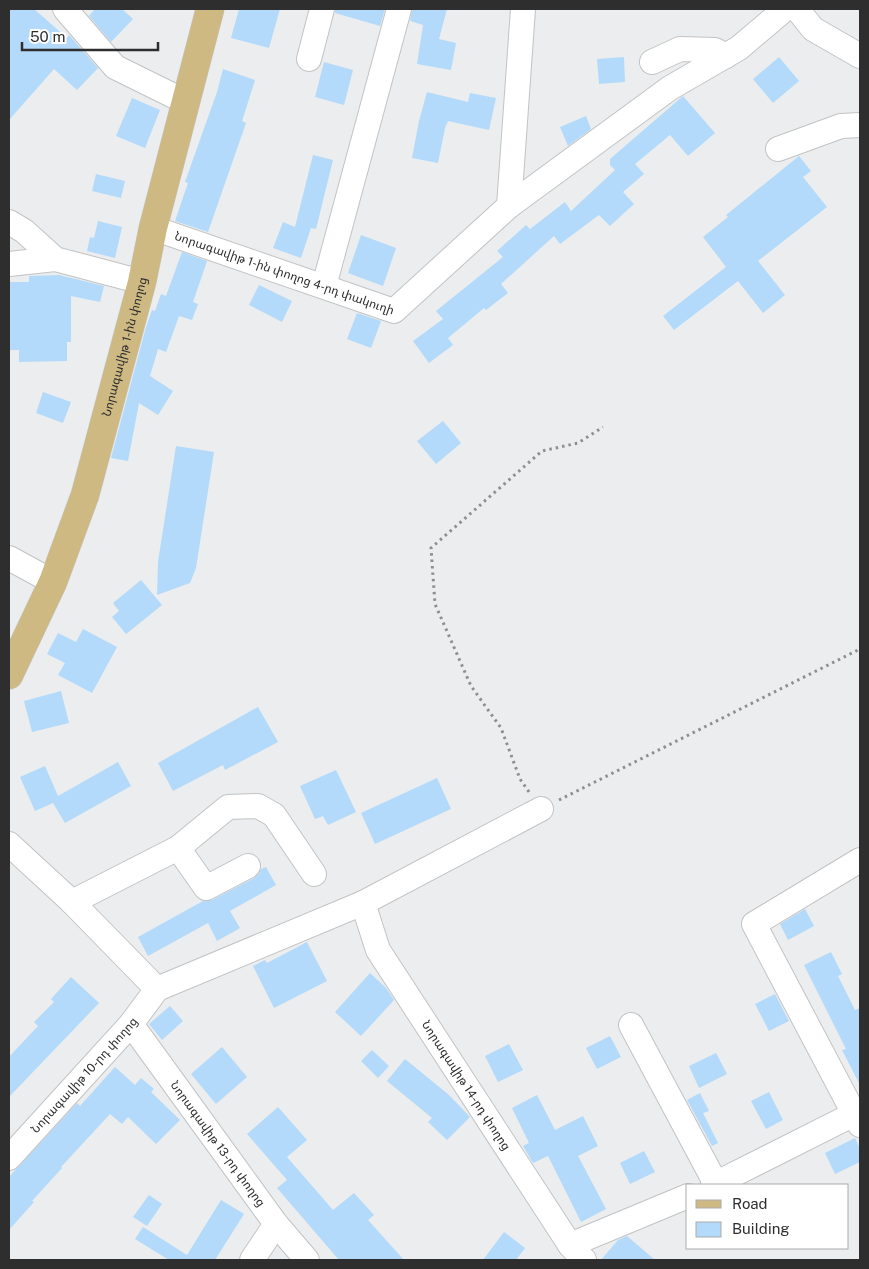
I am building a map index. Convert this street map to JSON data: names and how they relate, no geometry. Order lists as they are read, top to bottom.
{
  "streets": {
    "main road": ["Նորագավիթ 1-ին փողոց"],
    "street": [
      "Նորագավիթ 1-ին փողոց 4-րդ փակուղի",
      "Նորագավիթ 10-րդ փողոց",
      "Նորագավիթ 14-րդ փողոց",
      "Նորագավիթ 13-րդ փողոց"
    ]
  },
  "crossings": [
    ["Նորագավիթ 1-ին փողոց 4-րդ փակուղի", "Նորագավիթ 1-ին փողոց"],
    ["Նորագավիթ 10-րդ փողոց", "Նորագավիթ 13-րդ փողոց"]
  ],
  "legend": ["Road", "Building"],
  "scale_bar": "50 m"
}
